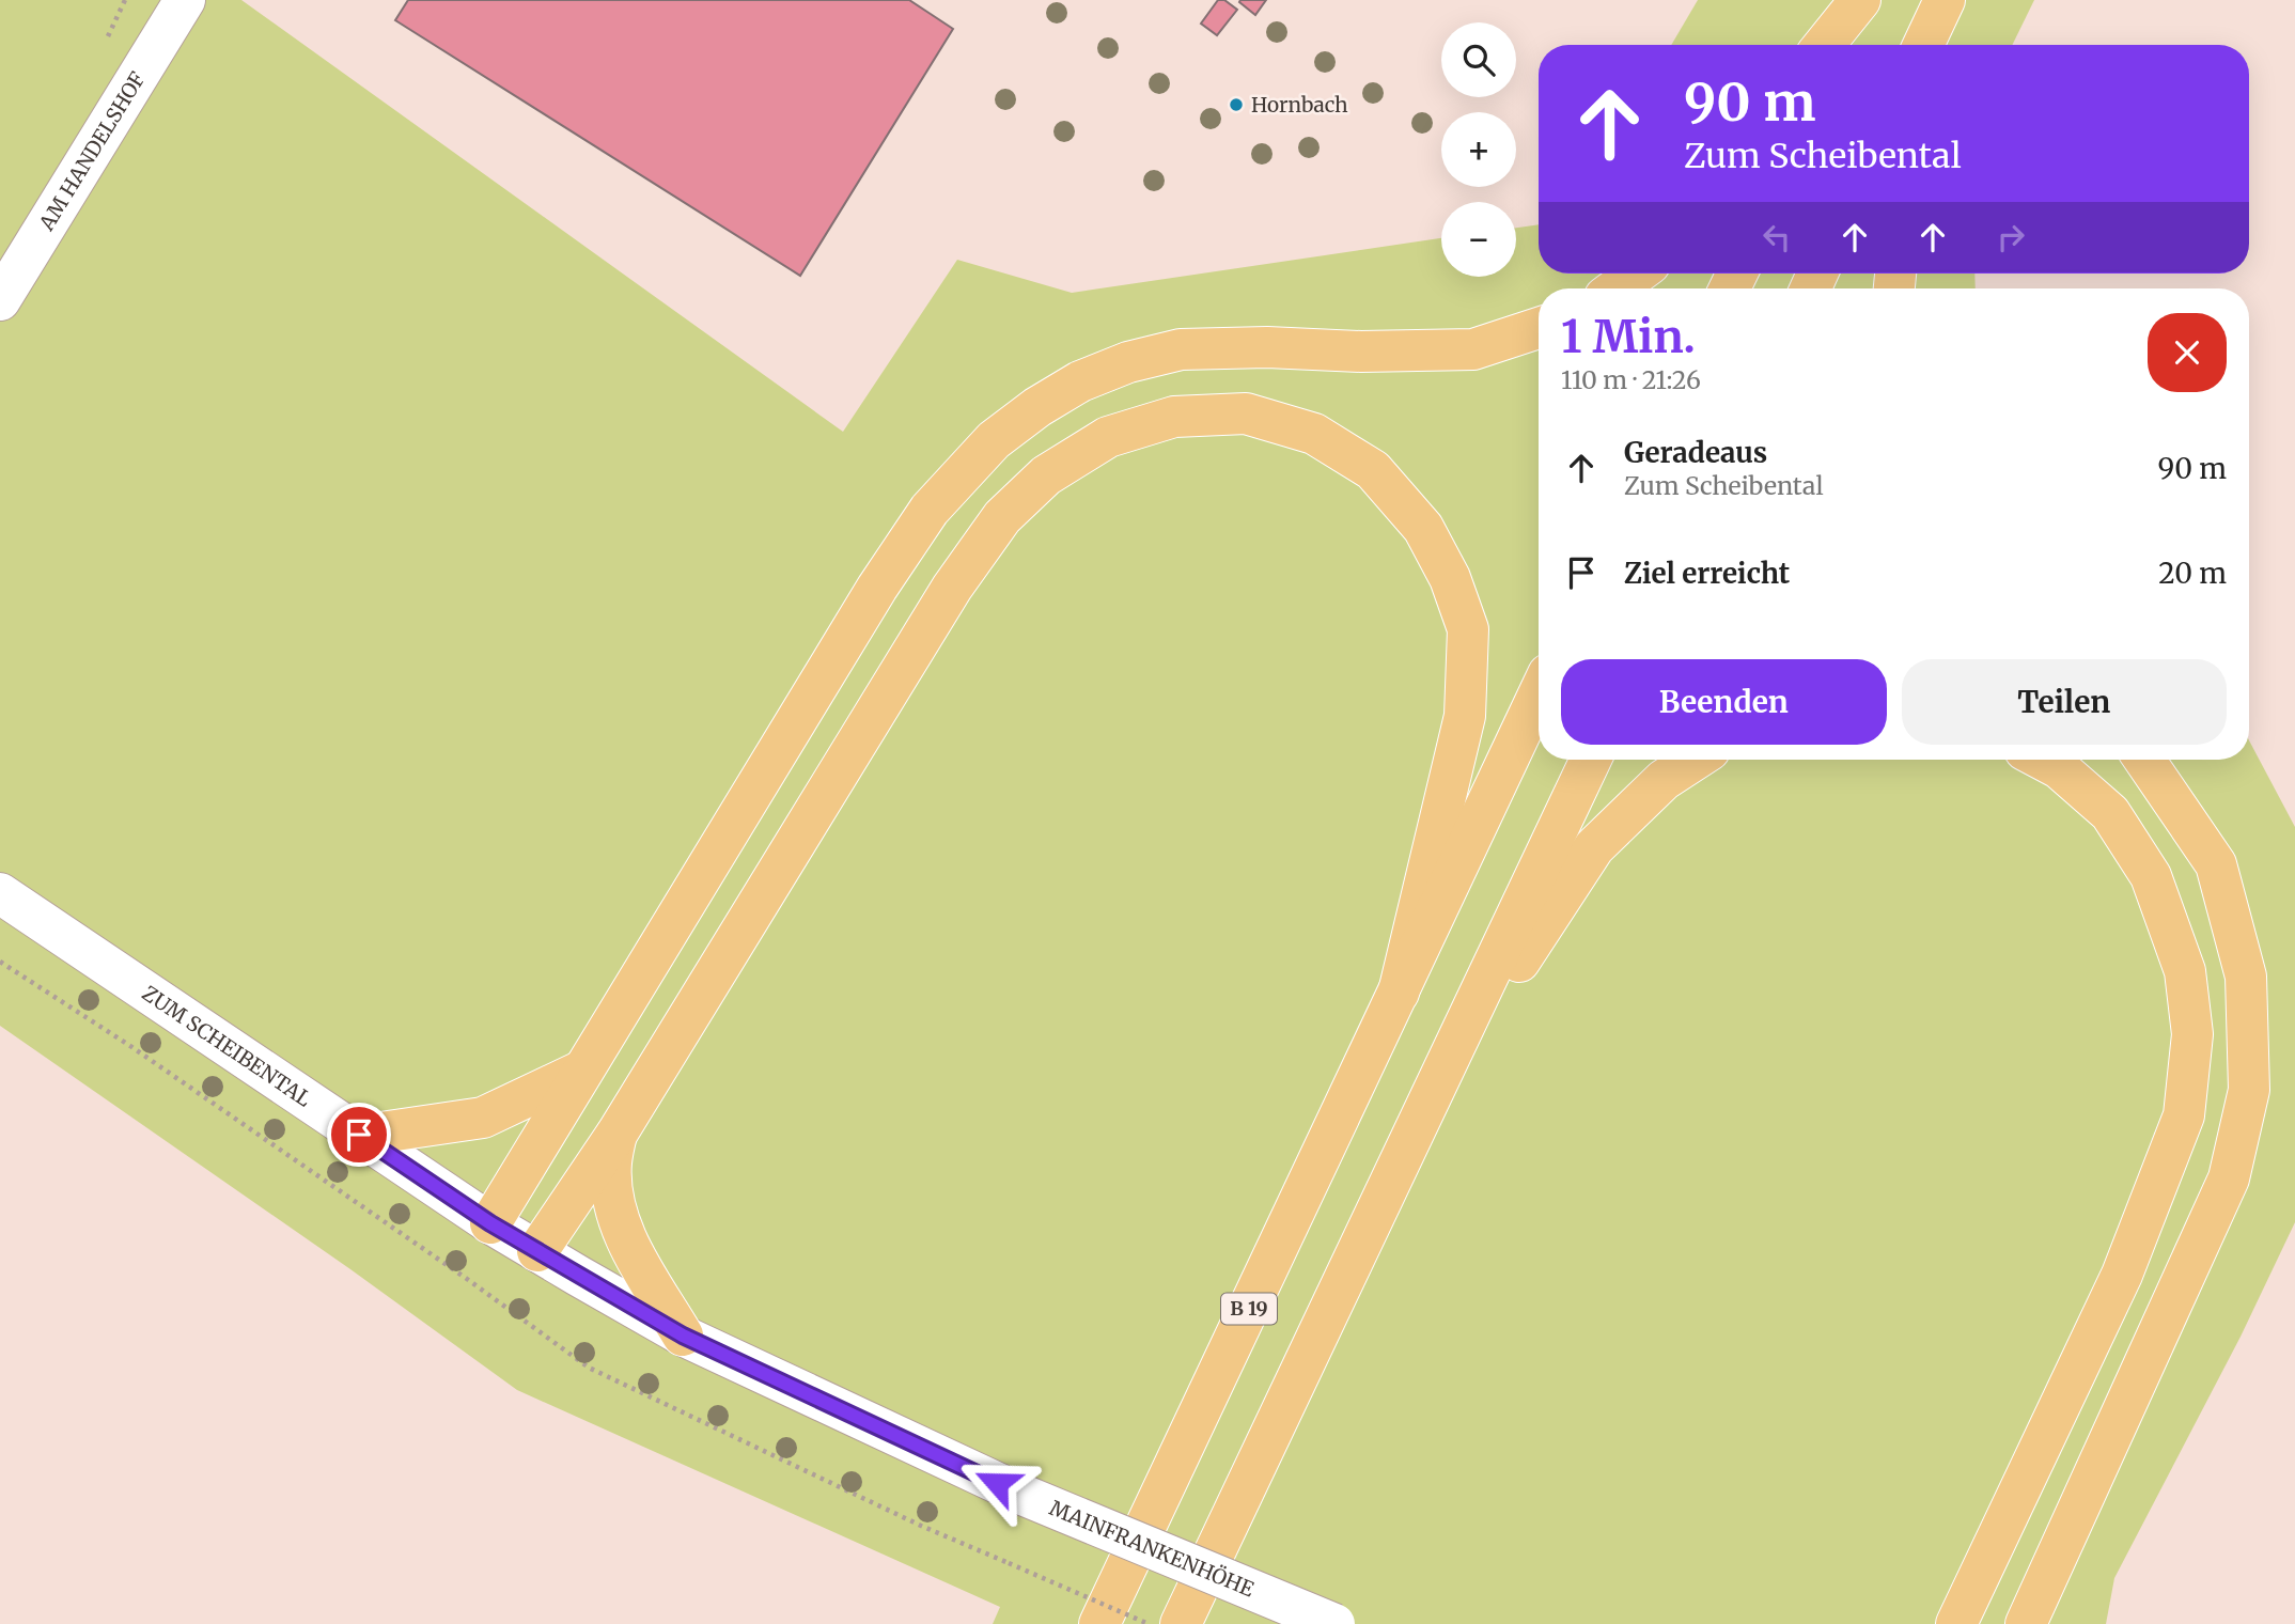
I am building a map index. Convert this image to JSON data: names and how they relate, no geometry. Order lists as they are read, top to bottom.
{
  "streets": {
    "highway": ["B 19"],
    "street": ["AM HANDELSHOF", "ZUM SCHEIBENTAL", "MAINFRANKENHÖHE"]
  },
  "crossings": [
    ["ZUM SCHEIBENTAL", "MAINFRANKENHÖHE"]
  ],
  "places": ["Hornbach"],
  "page": {
    "map_buttons": ["+", "−"],
    "turn": ["90 m", "Zum Scheibental"],
    "heading": ["1 Min.", "110 m · 21:26"],
    "list": [
      {
        "name": "Geradeaus",
        "note": "Zum Scheibental",
        "value": "90 m"
      },
      {
        "name": "Ziel erreicht",
        "value": "20 m"
      }
    ],
    "buttons": ["Beenden", "Teilen"]
  }
}
